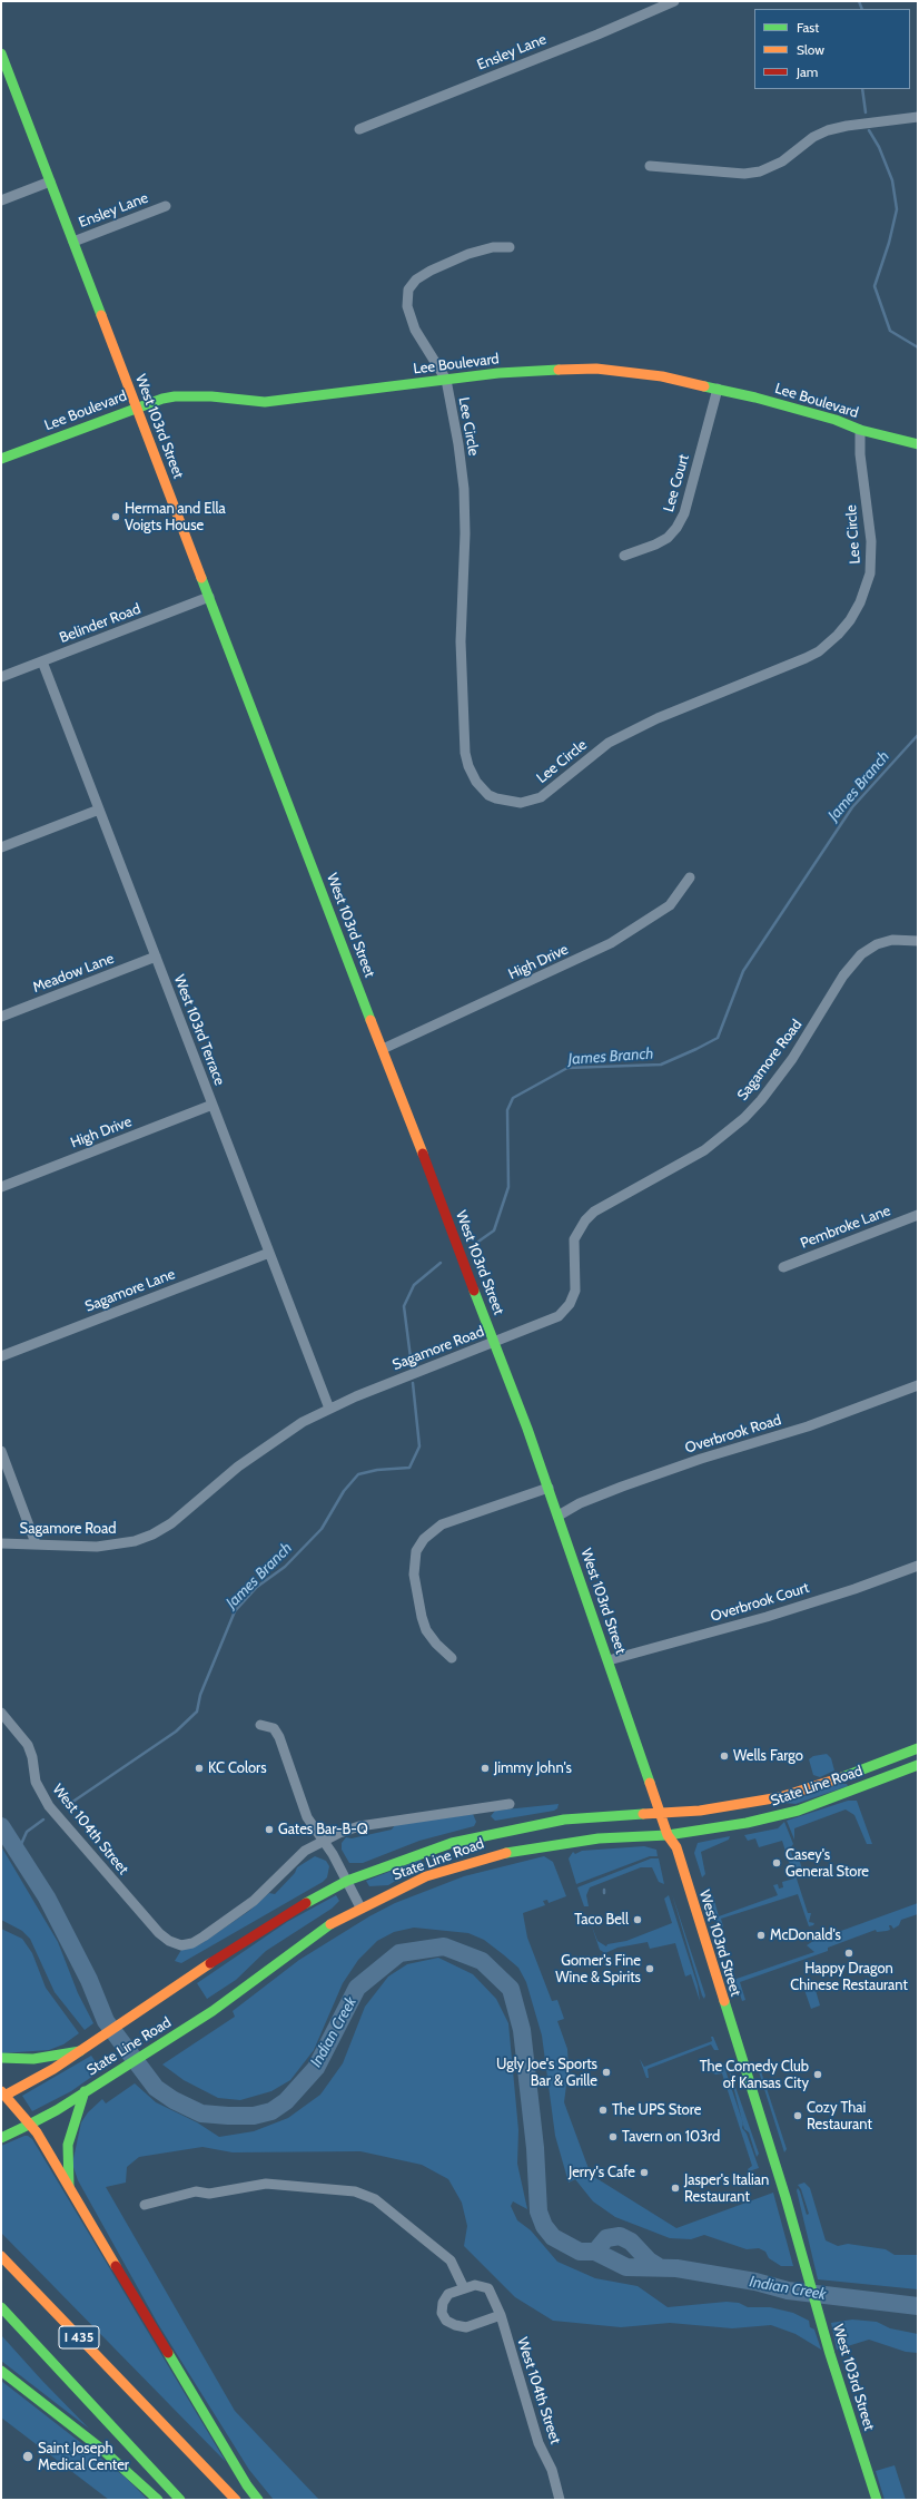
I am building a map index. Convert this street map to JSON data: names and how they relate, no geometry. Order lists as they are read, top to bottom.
{
  "streets": {
    "main road": [
      "Lee Boulevard",
      "West 103rd Street",
      "State Line Road",
      "I 435"
    ],
    "street": [
      "Ensley Lane",
      "Lee Circle",
      "Lee Court",
      "Belinder Road",
      "High Drive",
      "Meadow Lane",
      "West 103rd Terrace",
      "Sagamore Road",
      "Pembroke Lane",
      "Sagamore Lane",
      "Overbrook Road",
      "Overbrook Court",
      "West 104th Street"
    ]
  },
  "crossings": [
    ["Ensley Lane", "West 103rd Street"],
    ["Lee Boulevard", "West 103rd Street"],
    ["Lee Boulevard", "Lee Circle"],
    ["Lee Boulevard", "Lee Court"],
    ["West 103rd Street", "Belinder Road"],
    ["West 103rd Street", "High Drive"],
    ["West 103rd Street", "Sagamore Road"],
    ["West 103rd Street", "Overbrook Road"],
    ["West 103rd Street", "Overbrook Court"],
    ["West 103rd Street", "State Line Road"],
    ["Belinder Road", "West 103rd Terrace"],
    ["High Drive", "West 103rd Terrace"],
    ["Meadow Lane", "West 103rd Terrace"],
    ["West 103rd Terrace", "Sagamore Road"],
    ["West 103rd Terrace", "Sagamore Lane"]
  ],
  "water": ["James Branch", "Indian Creek"],
  "places": [
    "Herman and Ella Voigts House",
    "Wells Fargo",
    "KC Colors",
    "Jimmy John's",
    "Gates Bar-B-Q",
    "Casey's General Store",
    "Taco Bell",
    "McDonald's",
    "Happy Dragon Chinese Restaurant",
    "Gomer's Fine Wine & Spirits",
    "Ugly Joe's Sports Bar & Grille",
    "The Comedy Club of Kansas City",
    "The UPS Store",
    "Cozy Thai Restaurant",
    "Tavern on 103rd",
    "Jerry's Cafe",
    "Jasper's Italian Restaurant",
    "Saint Joseph Medical Center"
  ],
  "legend": ["Fast", "Slow", "Jam"]
}
